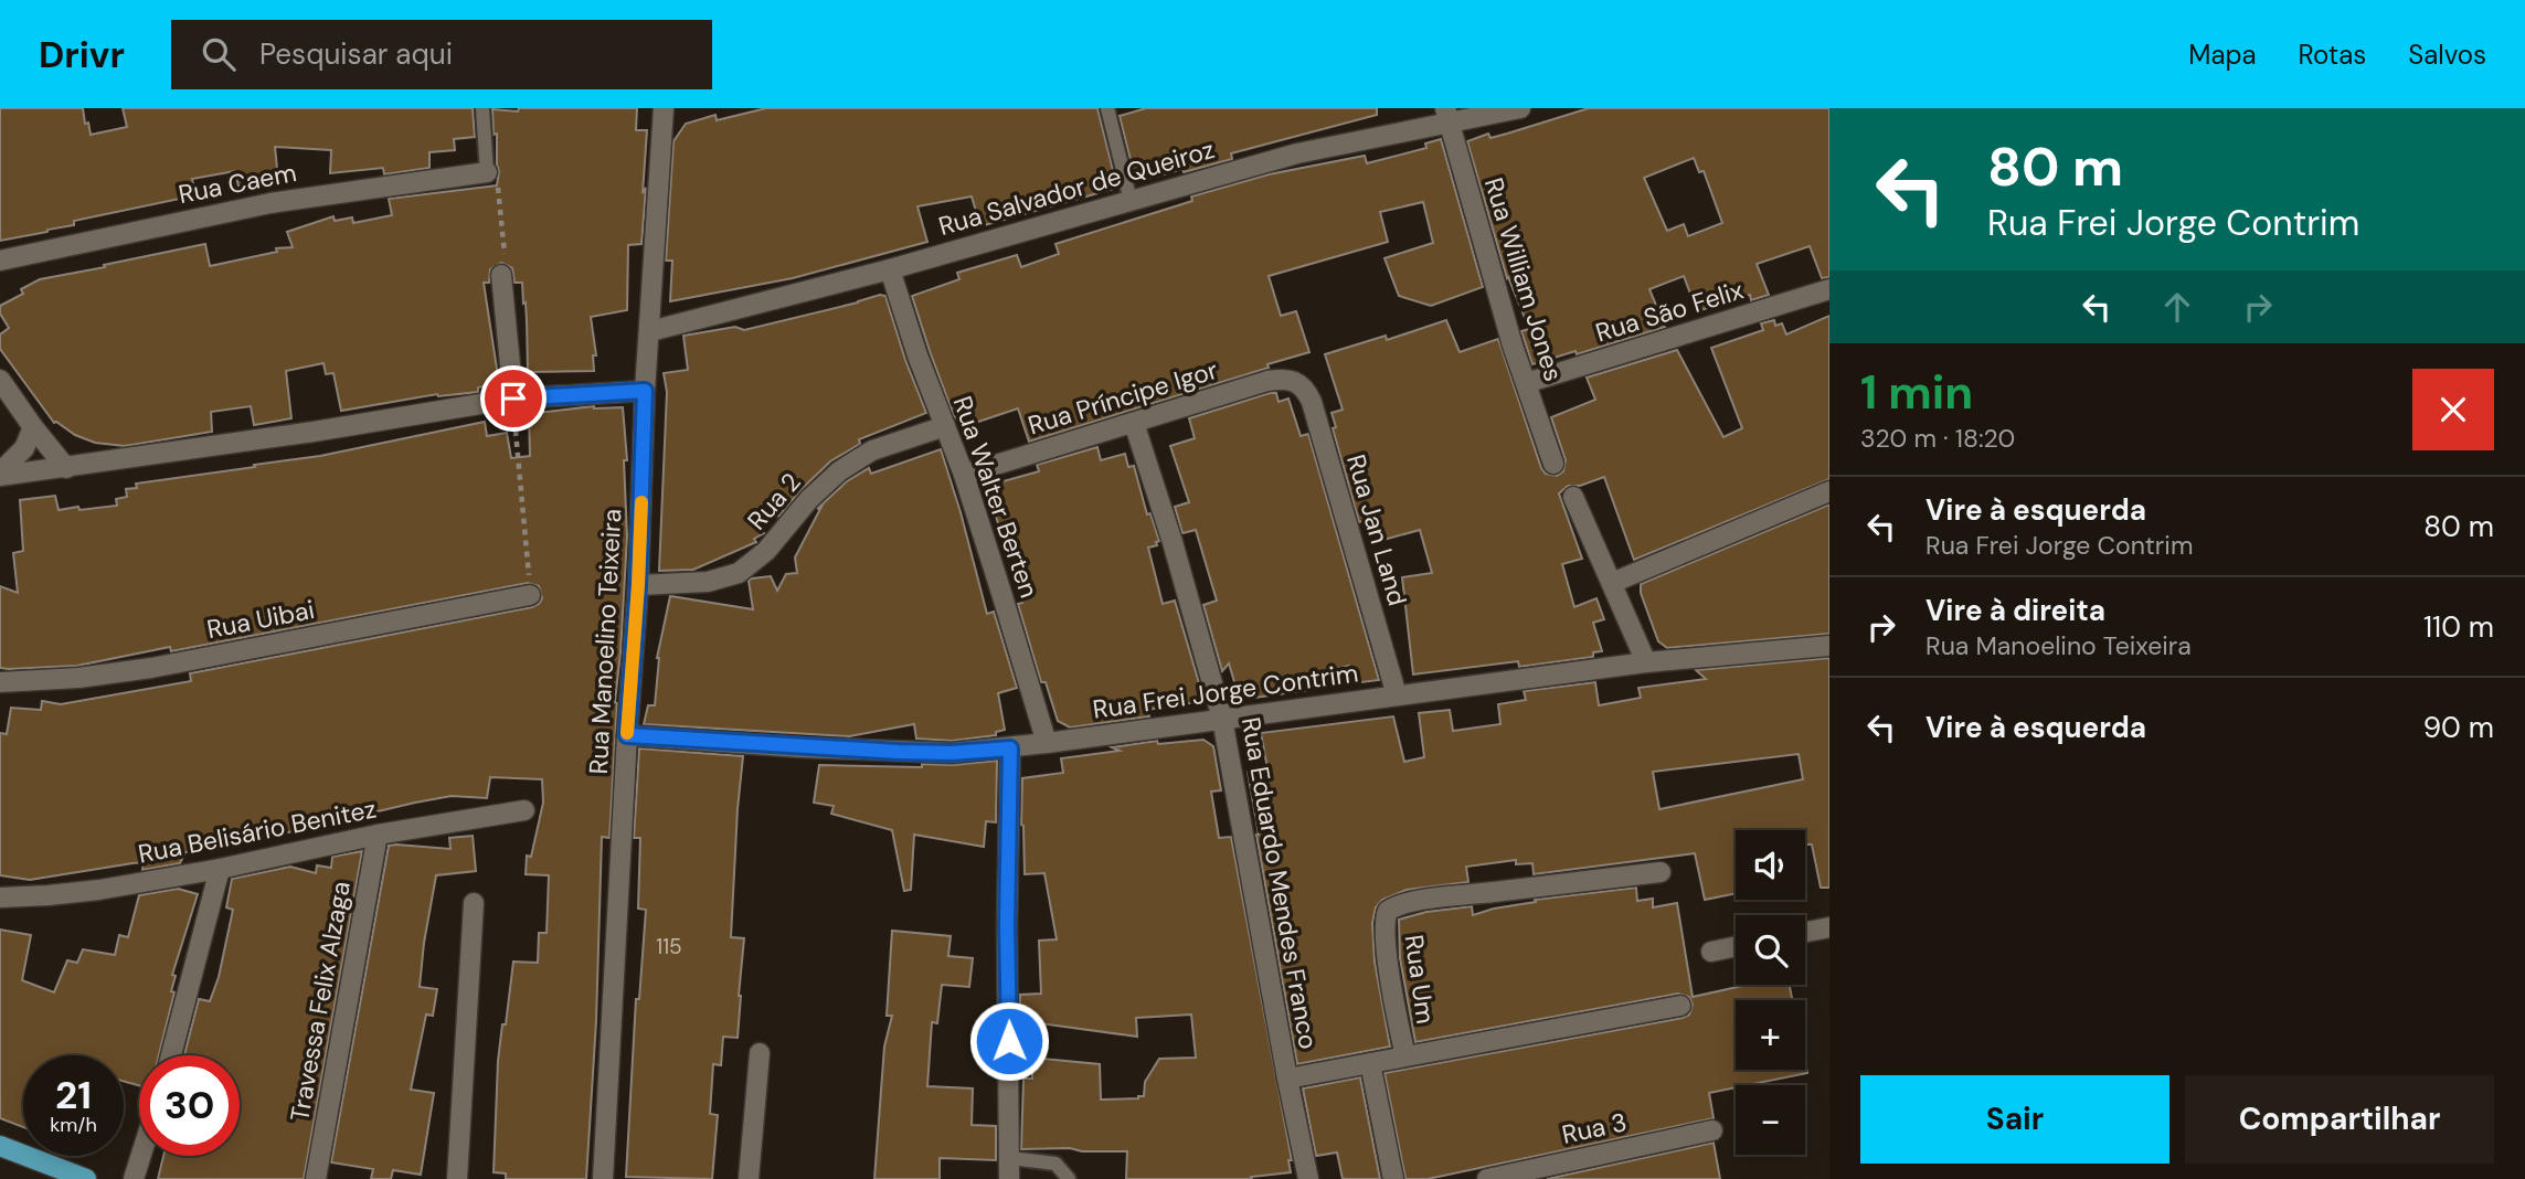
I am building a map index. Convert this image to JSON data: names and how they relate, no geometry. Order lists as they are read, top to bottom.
{
  "streets": {
    "street": [
      "Rua Caem",
      "Rua Salvador de Queiroz",
      "Rua William Jones",
      "Rua São Felix",
      "Rua Príncipe Igor",
      "Rua Walter Berten",
      "Rua 2",
      "Rua Jan Land",
      "Rua Uibai",
      "Rua Manoelino Teixeira",
      "Rua Frei Jorge Contrim",
      "Rua Belisário Benitez",
      "Rua Eduardo Mendes Franco",
      "Rua Um",
      "Travessa Felix Alzaga",
      "Rua 3"
    ]
  },
  "crossings": [
    ["Rua Salvador de Queiroz", "Rua William Jones"],
    ["Rua Salvador de Queiroz", "Rua Walter Berten"],
    ["Rua Salvador de Queiroz", "Rua Manoelino Teixeira"],
    ["Rua William Jones", "Rua São Felix"],
    ["Rua Príncipe Igor", "Rua Walter Berten"],
    ["Rua Príncipe Igor", "Rua Jan Land"],
    ["Rua Príncipe Igor", "Rua Eduardo Mendes Franco"],
    ["Rua Walter Berten", "Rua 2"],
    ["Rua Walter Berten", "Rua Frei Jorge Contrim"],
    ["Rua 2", "Rua Manoelino Teixeira"],
    ["Rua Jan Land", "Rua Frei Jorge Contrim"],
    ["Rua Manoelino Teixeira", "Rua Frei Jorge Contrim"],
    ["Rua Frei Jorge Contrim", "Rua Eduardo Mendes Franco"],
    ["Rua Belisário Benitez", "Travessa Felix Alzaga"]
  ],
  "house_numbers": ["115"],
  "page": {
    "header": "Drivr",
    "search": "Pesquisar aqui",
    "nav": ["Mapa", "Rotas", "Salvos"],
    "turn": ["80 m", "Rua Frei Jorge Contrim"],
    "heading": ["1 min", "320 m · 18:20"],
    "list": [
      {
        "name": "Vire à esquerda",
        "note": "Rua Frei Jorge Contrim",
        "value": "80 m"
      },
      {
        "name": "Vire à direita",
        "note": "Rua Manoelino Teixeira",
        "value": "110 m"
      },
      {
        "name": "Vire à esquerda",
        "value": "90 m"
      }
    ],
    "map_buttons": ["+", "−"],
    "speed": "21 km/h",
    "limit": "30",
    "buttons": ["Sair", "Compartilhar"]
  }
}
